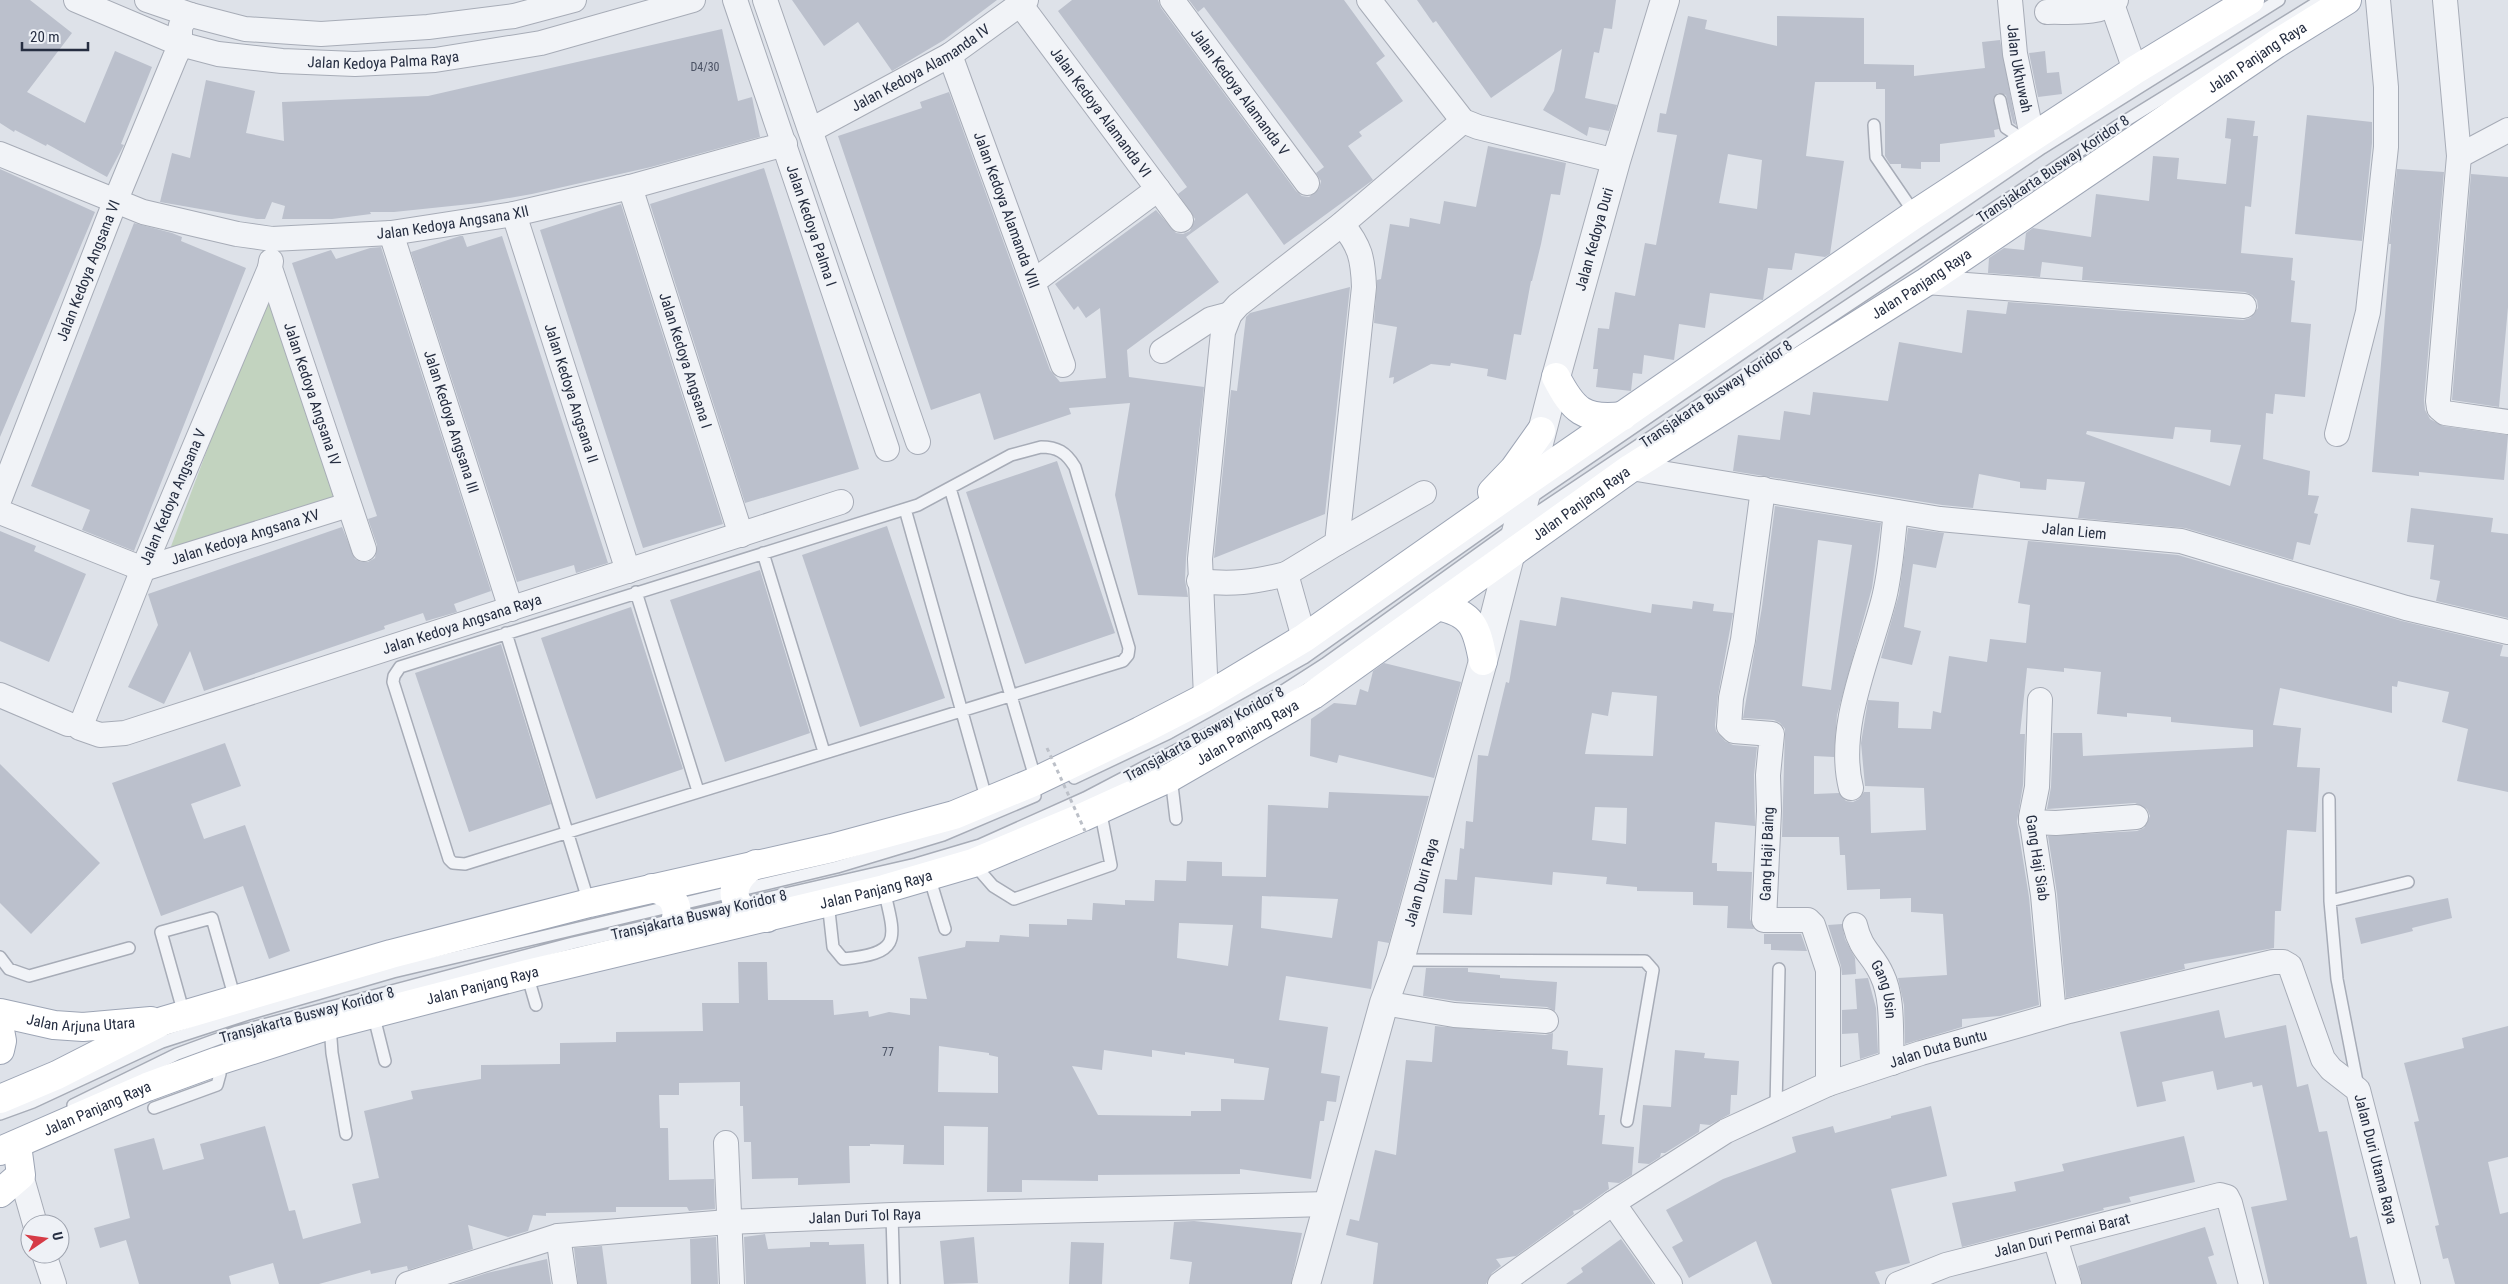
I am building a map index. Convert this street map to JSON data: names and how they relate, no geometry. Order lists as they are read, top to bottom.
{
  "streets": {
    "main road": ["Jalan Panjang Raya", "Jalan Arjuna Utara"],
    "street": [
      "Jalan Kedoya Palma Raya",
      "Jalan Kedoya Alamanda IV",
      "Jalan Ukhuwah",
      "Jalan Kedoya Alamanda V",
      "Jalan Kedoya Alamanda VI",
      "Jalan Kedoya Alamanda VIII",
      "Jalan Kedoya Angsana XII",
      "Jalan Kedoya Palma I",
      "Jalan Kedoya Duri",
      "Jalan Kedoya Angsana VI",
      "Jalan Kedoya Angsana I",
      "Jalan Kedoya Angsana II",
      "Jalan Kedoya Angsana IV",
      "Jalan Kedoya Angsana III",
      "Jalan Kedoya Angsana V",
      "Jalan Liem",
      "Jalan Kedoya Angsana XV",
      "Jalan Kedoya Angsana Raya",
      "Gang Haji Baing",
      "Gang Haji Siab",
      "Jalan Duri Raya",
      "Gang Usin",
      "Jalan Duta Buntu",
      "Jalan Duri Utama Raya",
      "Jalan Duri Tol Raya",
      "Jalan Duri Permai Barat"
    ],
    "lane": ["Transjakarta Busway Koridor 8"]
  },
  "crossings": [
    ["Jalan Kedoya Palma Raya", "Jalan Kedoya Angsana VI"],
    ["Jalan Panjang Raya", "Jalan Liem"],
    ["Jalan Panjang Raya", "Jalan Duri Raya"],
    ["Jalan Kedoya Alamanda IV", "Jalan Kedoya Alamanda VI"],
    ["Jalan Kedoya Alamanda IV", "Jalan Kedoya Alamanda VIII"],
    ["Jalan Kedoya Alamanda IV", "Jalan Kedoya Palma I"],
    ["Transjakarta Busway Koridor 8", "Jalan Kedoya Duri"],
    ["Transjakarta Busway Koridor 8", "Jalan Duri Raya"],
    ["Jalan Kedoya Angsana XII", "Jalan Kedoya Palma I"],
    ["Jalan Kedoya Angsana XII", "Jalan Kedoya Angsana VI"],
    ["Jalan Kedoya Angsana XII", "Jalan Kedoya Angsana I"],
    ["Jalan Kedoya Angsana XII", "Jalan Kedoya Angsana II"],
    ["Jalan Kedoya Angsana XII", "Jalan Kedoya Angsana IV"],
    ["Jalan Kedoya Angsana XII", "Jalan Kedoya Angsana III"],
    ["Jalan Kedoya Duri", "Jalan Duri Raya"],
    ["Jalan Kedoya Angsana I", "Jalan Kedoya Angsana Raya"],
    ["Jalan Kedoya Angsana II", "Jalan Kedoya Angsana Raya"],
    ["Jalan Kedoya Angsana IV", "Jalan Kedoya Angsana V"],
    ["Jalan Kedoya Angsana IV", "Jalan Kedoya Angsana XV"],
    ["Jalan Kedoya Angsana III", "Jalan Kedoya Angsana Raya"],
    ["Jalan Kedoya Angsana V", "Jalan Kedoya Angsana XV"],
    ["Jalan Kedoya Angsana V", "Jalan Kedoya Angsana Raya"],
    ["Jalan Liem", "Gang Haji Baing"],
    ["Gang Haji Baing", "Jalan Duta Buntu"],
    ["Gang Haji Siab", "Jalan Duta Buntu"],
    ["Jalan Duri Raya", "Jalan Duri Tol Raya"],
    ["Gang Usin", "Jalan Duta Buntu"],
    ["Jalan Duta Buntu", "Jalan Duri Utama Raya"]
  ],
  "house_numbers": ["D4/30", "77"],
  "scale_bar": "20 m",
  "north": "right"
}
